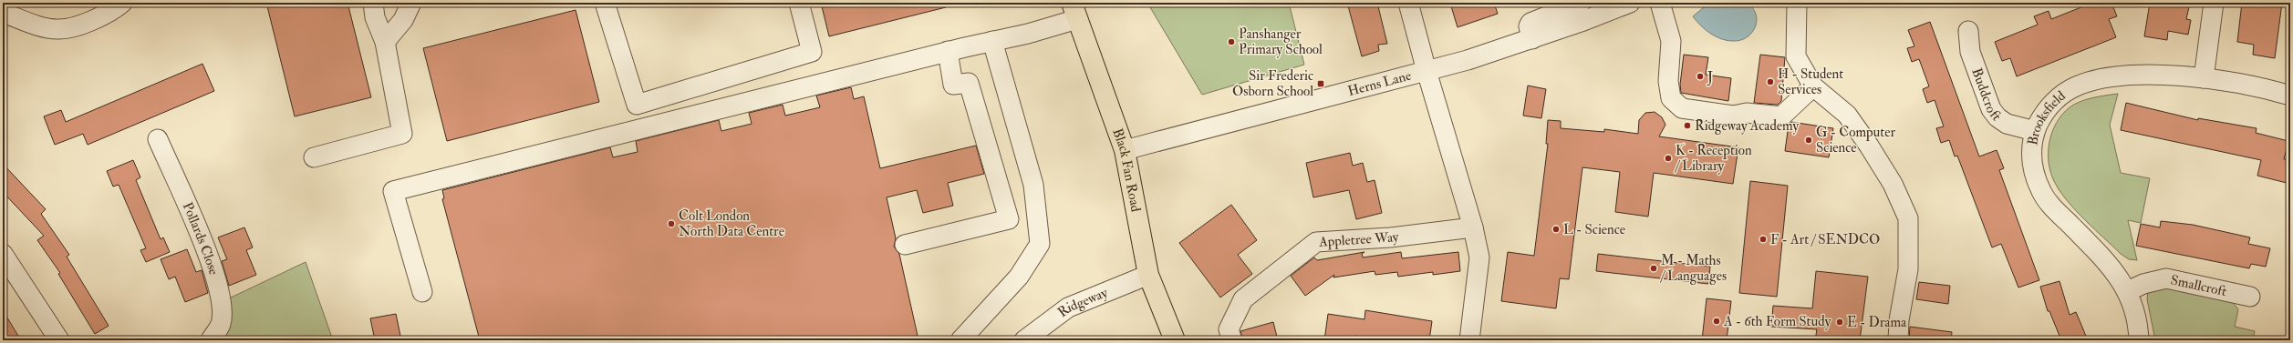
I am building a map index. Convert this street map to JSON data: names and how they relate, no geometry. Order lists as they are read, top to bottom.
{
  "streets": {
    "main road": ["Black Fan Road"],
    "street": [
      "Herns Lane",
      "Buddcroft",
      "Brooksfield",
      "Pollards Close",
      "Appletree Way",
      "Smallcroft",
      "Ridgeway"
    ]
  },
  "crossings": [
    ["Herns Lane", "Black Fan Road"],
    ["Buddcroft", "Brooksfield"],
    ["Brooksfield", "Smallcroft"],
    ["Black Fan Road", "Ridgeway"]
  ],
  "places": {
    "other": [
      "Panshanger Primary School",
      "J",
      "H - Student Services",
      "Ridgeway Academy",
      "G - Computer Science",
      "K - Reception / Library",
      "Colt London North Data Centre",
      "L - Science",
      "F - Art / SENDCO",
      "M - Maths / Languages",
      "A - 6th Form Study",
      "E - Drama"
    ],
    "transit": ["Sir Frederic Osborn School"]
  }
}
